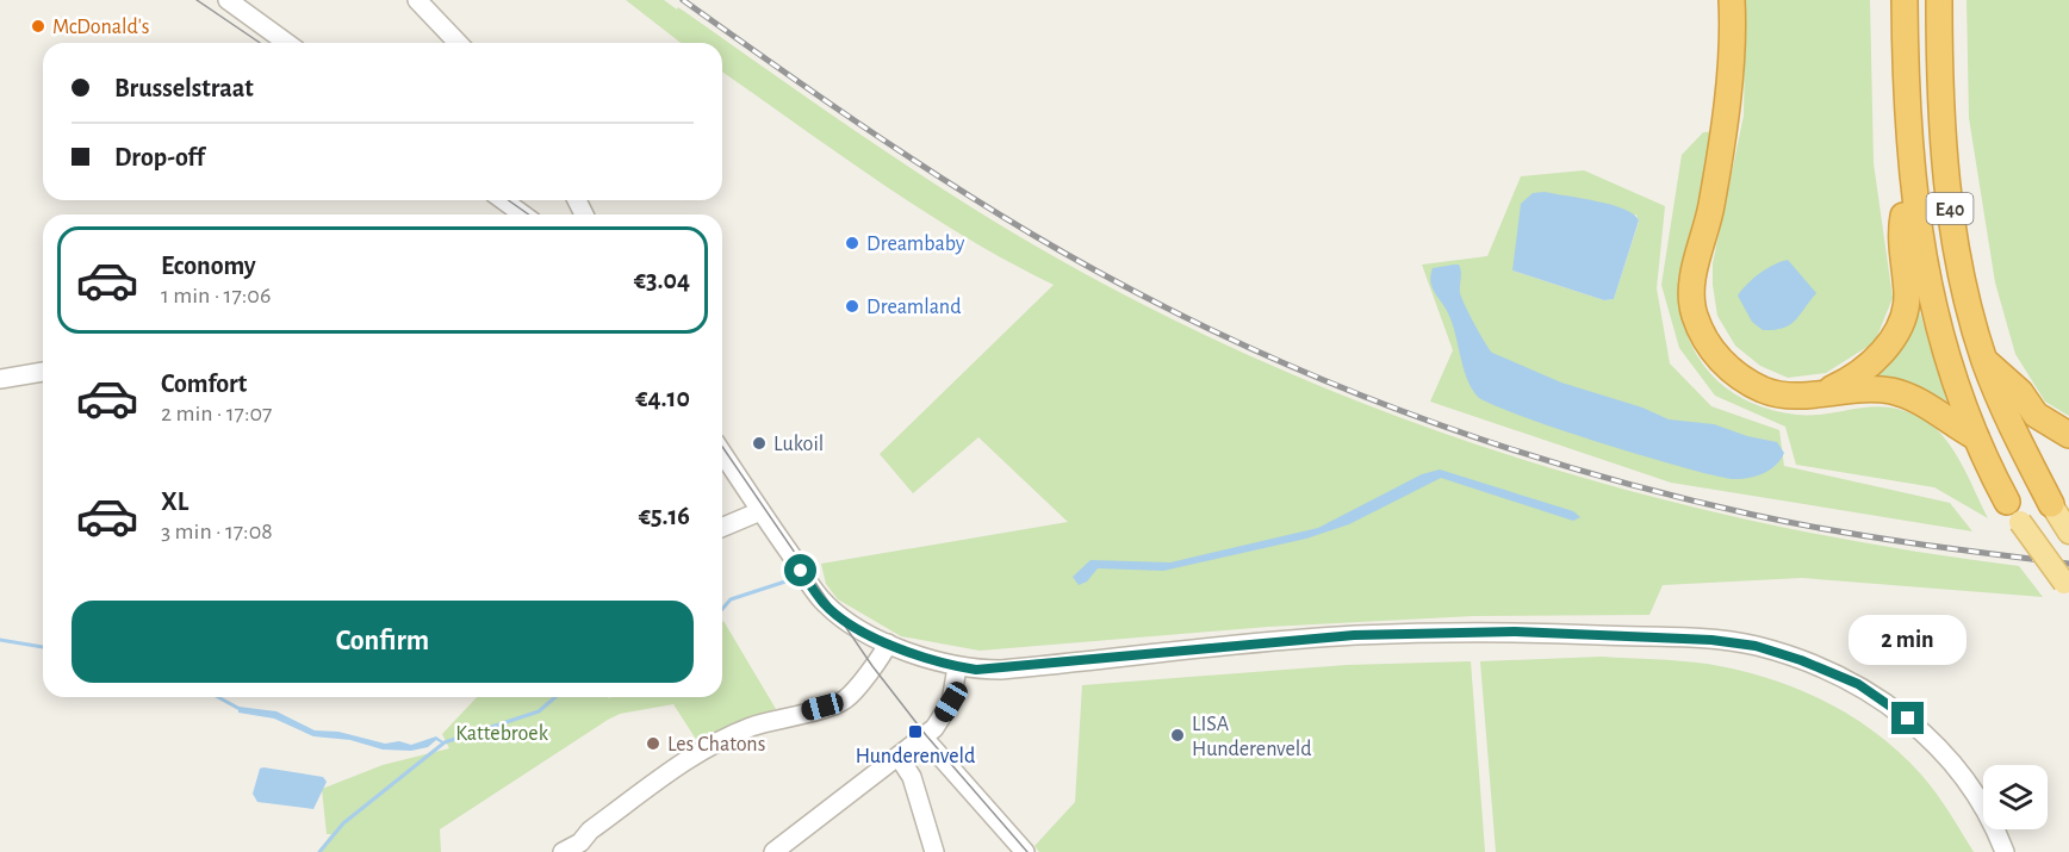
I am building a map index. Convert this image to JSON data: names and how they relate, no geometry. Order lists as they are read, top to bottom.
{
  "streets": {
    "highway": ["E40"]
  },
  "parks": ["Kattebroek"],
  "places": {
    "other": [
      "McDonald's",
      "Dreambaby",
      "Dreamland",
      "Lukoil",
      "LISA Hunderenveld",
      "Les Chatons"
    ],
    "transit": ["Hunderenveld"]
  },
  "page": {
    "banner": ["Brusselstraat", "Drop-off"],
    "list": [
      {
        "name": "Economy",
        "note": "1 min · 17:06",
        "value": "€3.04"
      },
      {
        "name": "Comfort",
        "note": "2 min · 17:07",
        "value": "€4.10"
      },
      {
        "name": "XL",
        "note": "3 min · 17:08",
        "value": "€5.16"
      }
    ],
    "buttons": "Confirm",
    "bubble": "2 min"
  }
}
